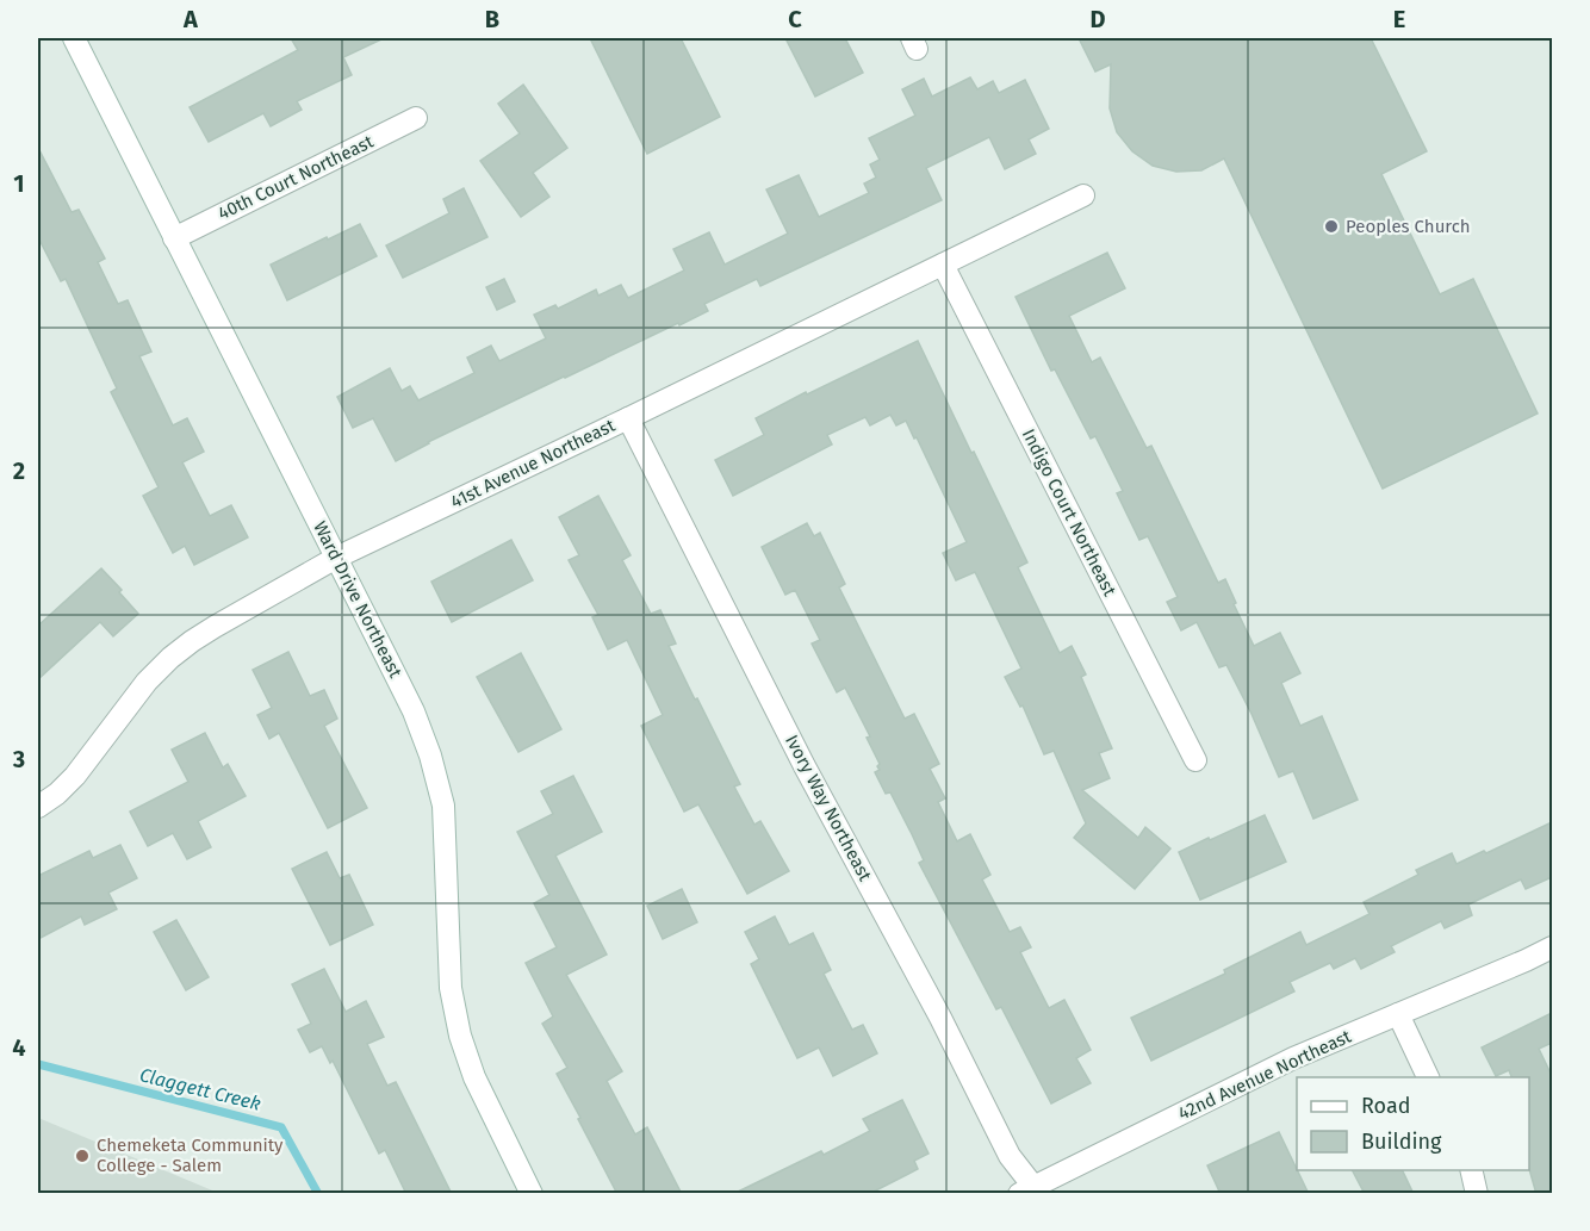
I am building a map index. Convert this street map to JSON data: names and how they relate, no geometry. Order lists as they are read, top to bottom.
{
  "streets": {
    "street": [
      "40th Court Northeast",
      "41st Avenue Northeast",
      "Indigo Court Northeast",
      "Ward Drive Northeast",
      "Ivory Way Northeast",
      "42nd Avenue Northeast"
    ]
  },
  "crossings": [
    ["40th Court Northeast", "Ward Drive Northeast"],
    ["41st Avenue Northeast", "Indigo Court Northeast"],
    ["41st Avenue Northeast", "Ward Drive Northeast"],
    ["41st Avenue Northeast", "Ivory Way Northeast"],
    ["Ivory Way Northeast", "42nd Avenue Northeast"]
  ],
  "water": ["Claggett Creek"],
  "places": ["Peoples Church", "Chemeketa Community College - Salem"],
  "legend": ["Road", "Building"],
  "grid": {
    "columns": [
      "A",
      "B",
      "C",
      "D",
      "E"
    ],
    "rows": [
      "1",
      "2",
      "3",
      "4"
    ]
  }
}
